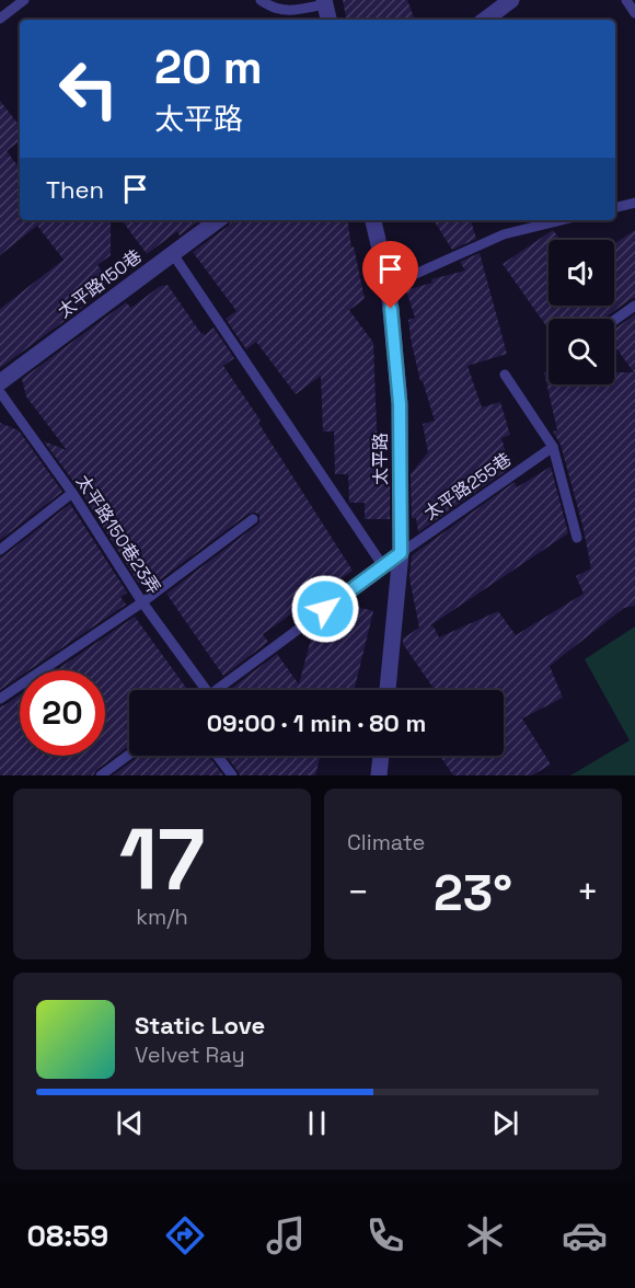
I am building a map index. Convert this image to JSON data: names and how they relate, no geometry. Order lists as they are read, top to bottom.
{
  "streets": {
    "street": ["太平路150巷", "太平路"],
    "lane": ["太平路255巷", "太平路150巷23弄"]
  },
  "crossings": [
    ["太平路", "太平路255巷"]
  ],
  "page": {
    "turn": ["20 m", "太平路"],
    "then": "Then",
    "limit": "20",
    "trip": "09:00 · 1 min · 80 m",
    "tile": [
      ["17", "km/h"],
      "Climate"
    ],
    "heat": ["−", "23°", "+"],
    "song": ["Static Love", "Velvet Ray"],
    "tabs": "08:59"
  }
}
